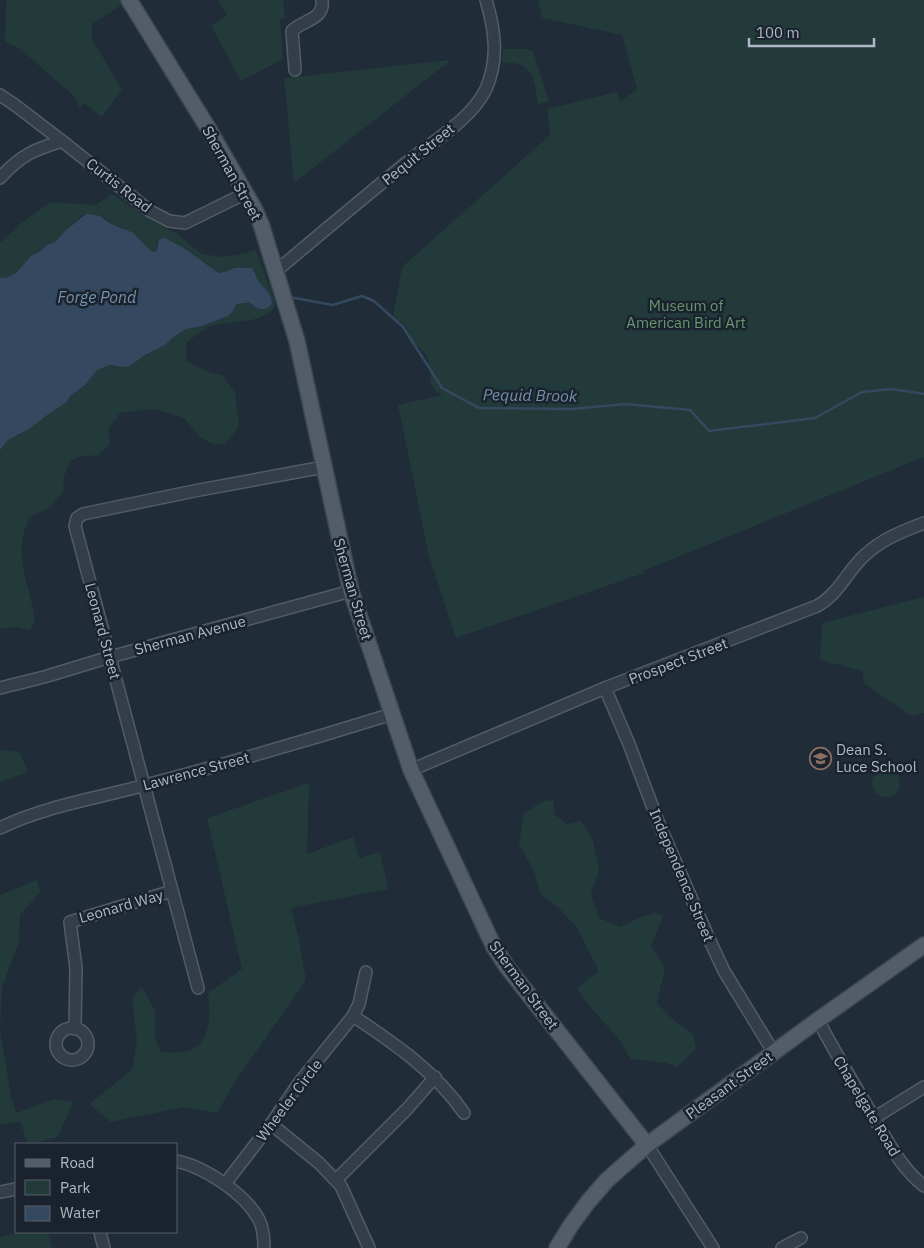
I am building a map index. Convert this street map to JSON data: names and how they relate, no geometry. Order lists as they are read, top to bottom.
{
  "streets": {
    "main road": ["Sherman Street", "Pleasant Street"],
    "street": [
      "Pequit Street",
      "Curtis Road",
      "Leonard Street",
      "Sherman Avenue",
      "Prospect Street",
      "Lawrence Street",
      "Independence Street",
      "Leonard Way",
      "Wheeler Circle",
      "Chapelgate Road"
    ]
  },
  "crossings": [
    ["Pequit Street", "Sherman Street"],
    ["Sherman Street", "Curtis Road"],
    ["Sherman Street", "Leonard Street"],
    ["Sherman Street", "Sherman Avenue"],
    ["Sherman Street", "Prospect Street"],
    ["Sherman Street", "Lawrence Street"],
    ["Sherman Street", "Pleasant Street"],
    ["Leonard Street", "Sherman Avenue"],
    ["Leonard Street", "Lawrence Street"],
    ["Leonard Street", "Leonard Way"],
    ["Prospect Street", "Independence Street"],
    ["Independence Street", "Pleasant Street"],
    ["Pleasant Street", "Chapelgate Road"]
  ],
  "water": ["Forge Pond", "Pequid Brook"],
  "parks": ["Museum of American Bird Art"],
  "places": {
    "school or university": ["Dean S. Luce School"]
  },
  "legend": ["Road", "Park", "Water"],
  "scale_bar": "100 m"
}
